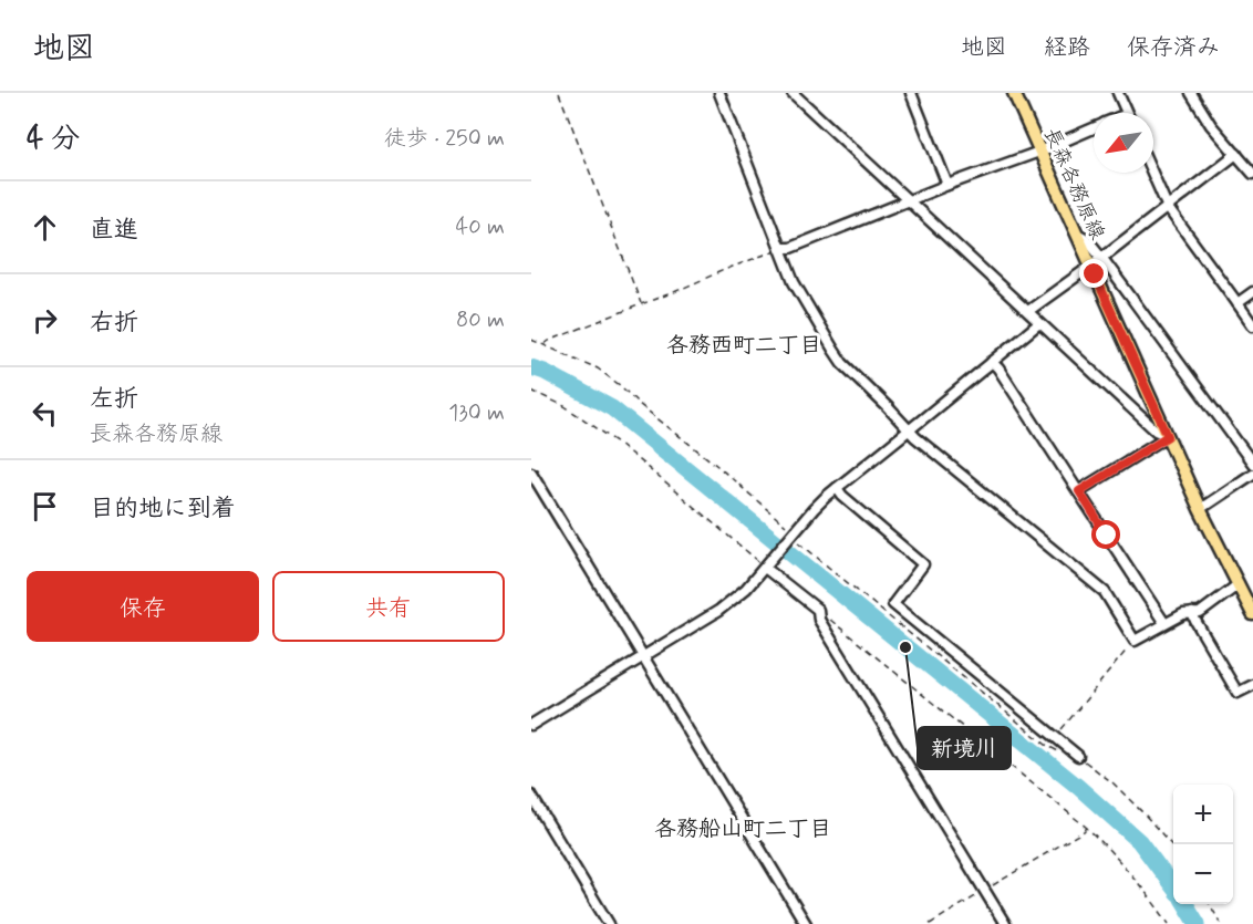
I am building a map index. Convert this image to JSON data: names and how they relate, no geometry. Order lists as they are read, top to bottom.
{
  "streets": {
    "main road": ["長森各務原線"]
  },
  "districts": ["各務西町二丁目", "各務船山町二丁目"],
  "places": ["新境川"],
  "north": "bottom left",
  "page": {
    "header": "地図",
    "nav": ["地図", "経路", "保存済み"],
    "heading": ["4 分", "徒歩 · 250 m"],
    "list": [
      ["直進", "40 m"],
      ["右折", "80 m"],
      ["左折", "長森各務原線", "130 m"],
      "目的地に到着"
    ],
    "buttons": ["保存", "共有"],
    "map_buttons": ["+", "−"]
  }
}
